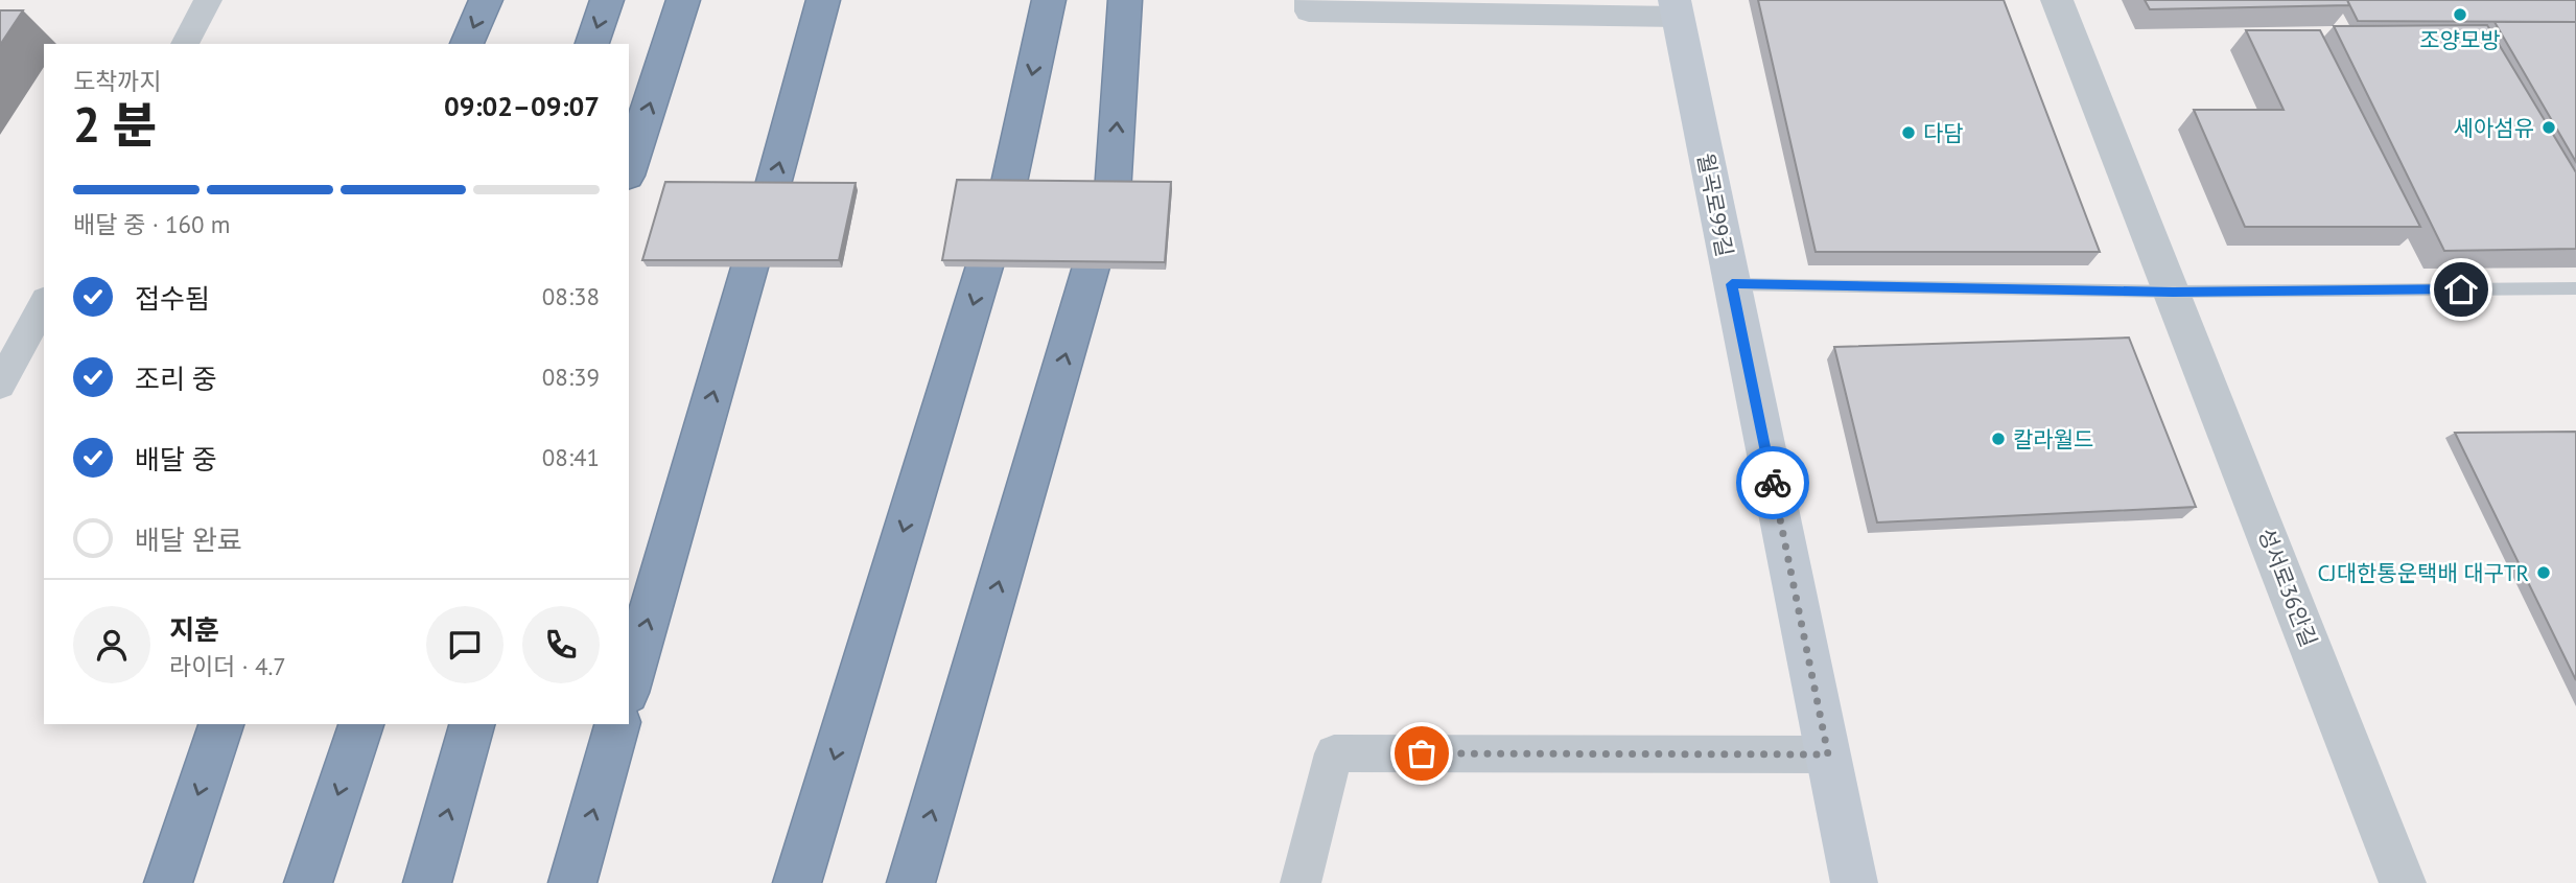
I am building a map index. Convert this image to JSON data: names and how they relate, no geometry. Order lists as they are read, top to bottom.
{
  "streets": {
    "main road": ["월곡로99길"],
    "street": ["성서로36안길"]
  },
  "places": [
    "조양모방",
    "세아섬유",
    "다담",
    "칼라월드",
    "CJ대한통운택배 대구TR"
  ],
  "page": {
    "heading": ["2 분", "도착까지", "09:02–09:07"],
    "panel": ["지훈", "라이더 · 4.7"],
    "bar": "배달 중 · 160 m",
    "list": [
      ["접수됨", "08:38"],
      ["조리 중", "08:39"],
      ["배달 중", "08:41"],
      "배달 완료"
    ]
  }
}
